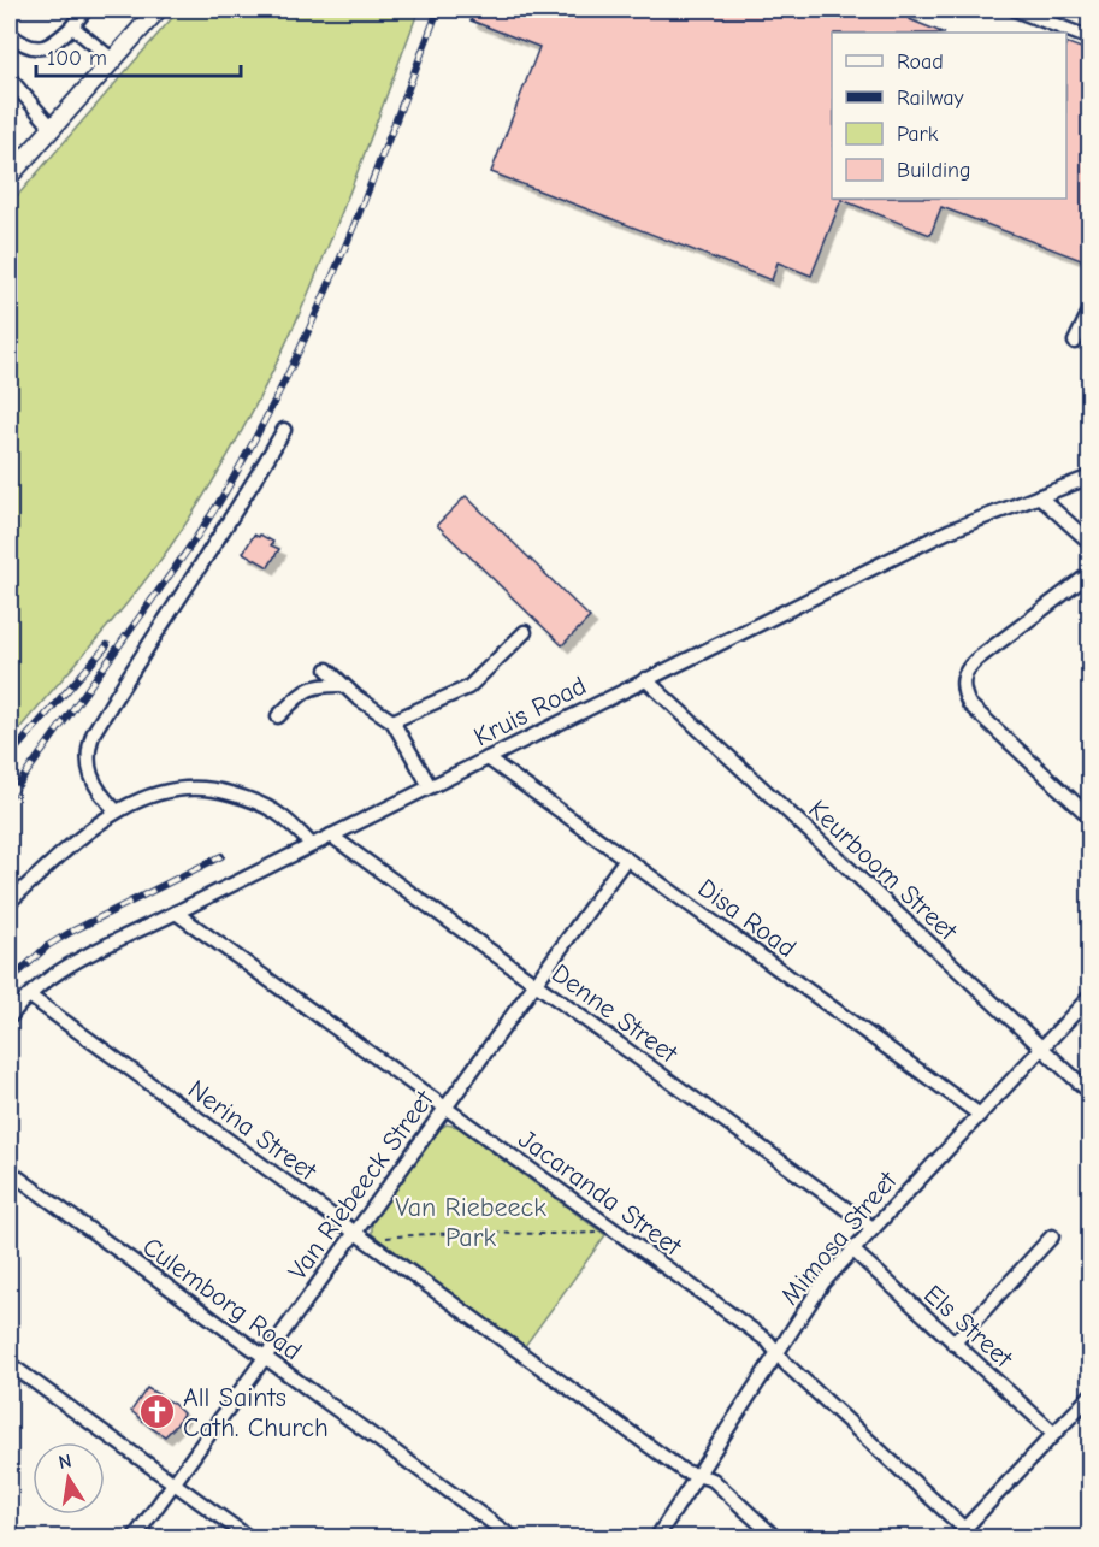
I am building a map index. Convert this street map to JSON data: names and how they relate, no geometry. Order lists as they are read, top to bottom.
{
  "streets": {
    "street": [
      "Kruis Road",
      "Keurboom Street",
      "Disa Road",
      "Denne Street",
      "Nerina Street",
      "Van Riebeeck Street",
      "Jacaranda Street",
      "Mimosa Street",
      "Culemborg Road",
      "Els Street"
    ]
  },
  "crossings": [
    ["Kruis Road", "Keurboom Street"],
    ["Kruis Road", "Disa Road"],
    ["Kruis Road", "Denne Street"],
    ["Kruis Road", "Nerina Street"],
    ["Kruis Road", "Jacaranda Street"],
    ["Keurboom Street", "Mimosa Street"],
    ["Disa Road", "Van Riebeeck Street"],
    ["Disa Road", "Mimosa Street"],
    ["Denne Street", "Van Riebeeck Street"],
    ["Denne Street", "Mimosa Street"],
    ["Nerina Street", "Van Riebeeck Street"],
    ["Nerina Street", "Mimosa Street"],
    ["Van Riebeeck Street", "Jacaranda Street"],
    ["Van Riebeeck Street", "Culemborg Road"],
    ["Jacaranda Street", "Mimosa Street"],
    ["Mimosa Street", "Els Street"]
  ],
  "parks": ["Van Riebeeck Park"],
  "places": {
    "church": ["All Saints Cath. Church"]
  },
  "legend": [
    "Road",
    "Railway",
    "Park",
    "Building"
  ],
  "scale_bar": "100 m",
  "north": "top"
}
